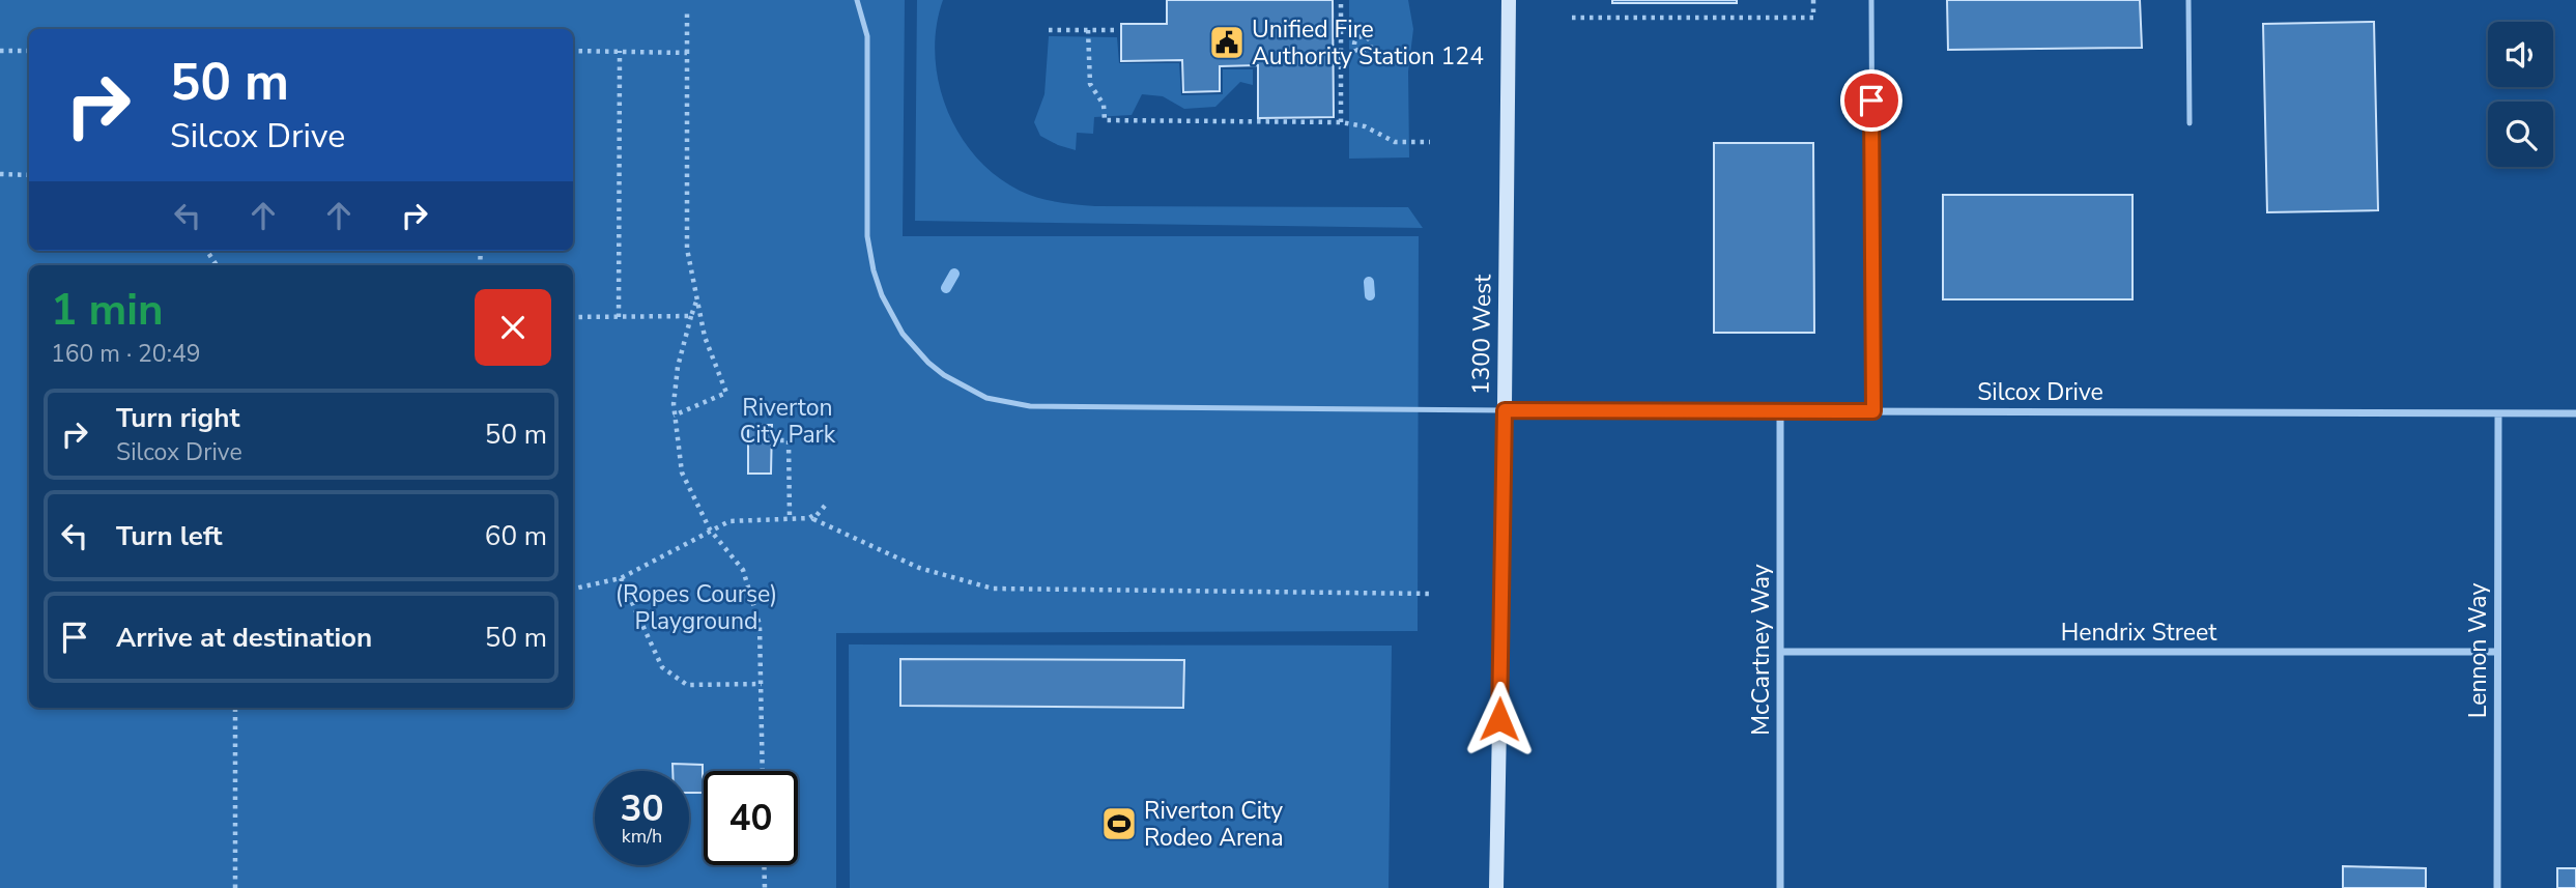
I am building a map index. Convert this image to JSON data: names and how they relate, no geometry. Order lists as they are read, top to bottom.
{
  "streets": {
    "street": [
      "1300 West",
      "Silcox Drive",
      "Hendrix Street",
      "McCartney Way",
      "Lennon Way"
    ]
  },
  "crossings": [
    ["1300 West", "Silcox Drive"],
    ["Silcox Drive", "McCartney Way"],
    ["Silcox Drive", "Lennon Way"],
    ["Hendrix Street", "McCartney Way"],
    ["Hendrix Street", "Lennon Way"]
  ],
  "parks": ["Riverton City Park", "(Ropes Course) Playground"],
  "places": {
    "public building": ["Unified Fire Authority Station 124"],
    "sports": ["Riverton City Rodeo Arena"]
  },
  "page": {
    "turn": ["50 m", "Silcox Drive"],
    "heading": ["1 min", "160 m · 20:49"],
    "list": [
      {
        "name": "Turn right",
        "note": "Silcox Drive",
        "value": "50 m"
      },
      {
        "name": "Turn left",
        "value": "60 m"
      },
      {
        "name": "Arrive at destination",
        "value": "50 m"
      }
    ],
    "speed": "30 km/h",
    "limit": "40"
  }
}
